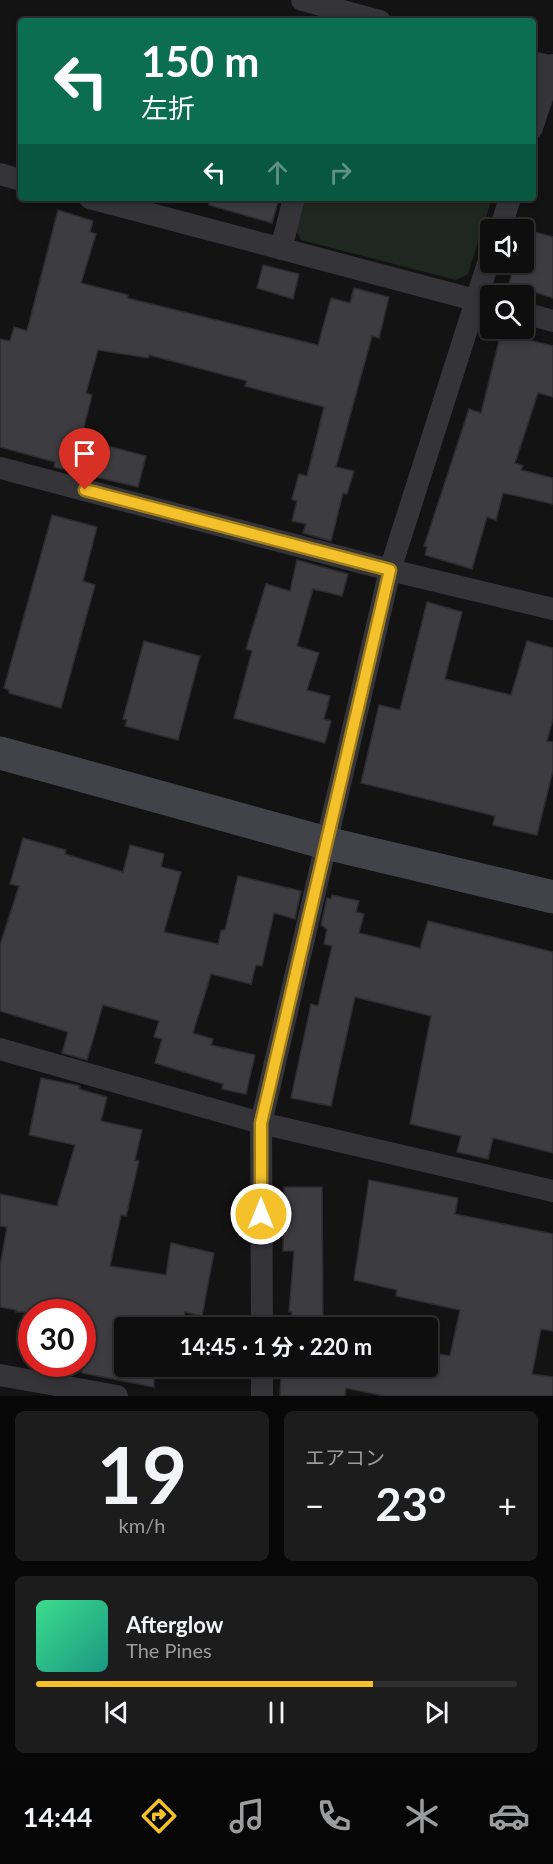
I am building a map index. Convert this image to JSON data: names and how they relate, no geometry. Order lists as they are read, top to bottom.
{
  "page": {
    "turn": ["150 m", "左折"],
    "limit": "30",
    "trip": "14:45 · 1 分 · 220 m",
    "tile": [
      ["19", "km/h"],
      "エアコン"
    ],
    "heat": ["−", "23°", "+"],
    "song": ["Afterglow", "The Pines"],
    "tabs": "14:44"
  }
}
